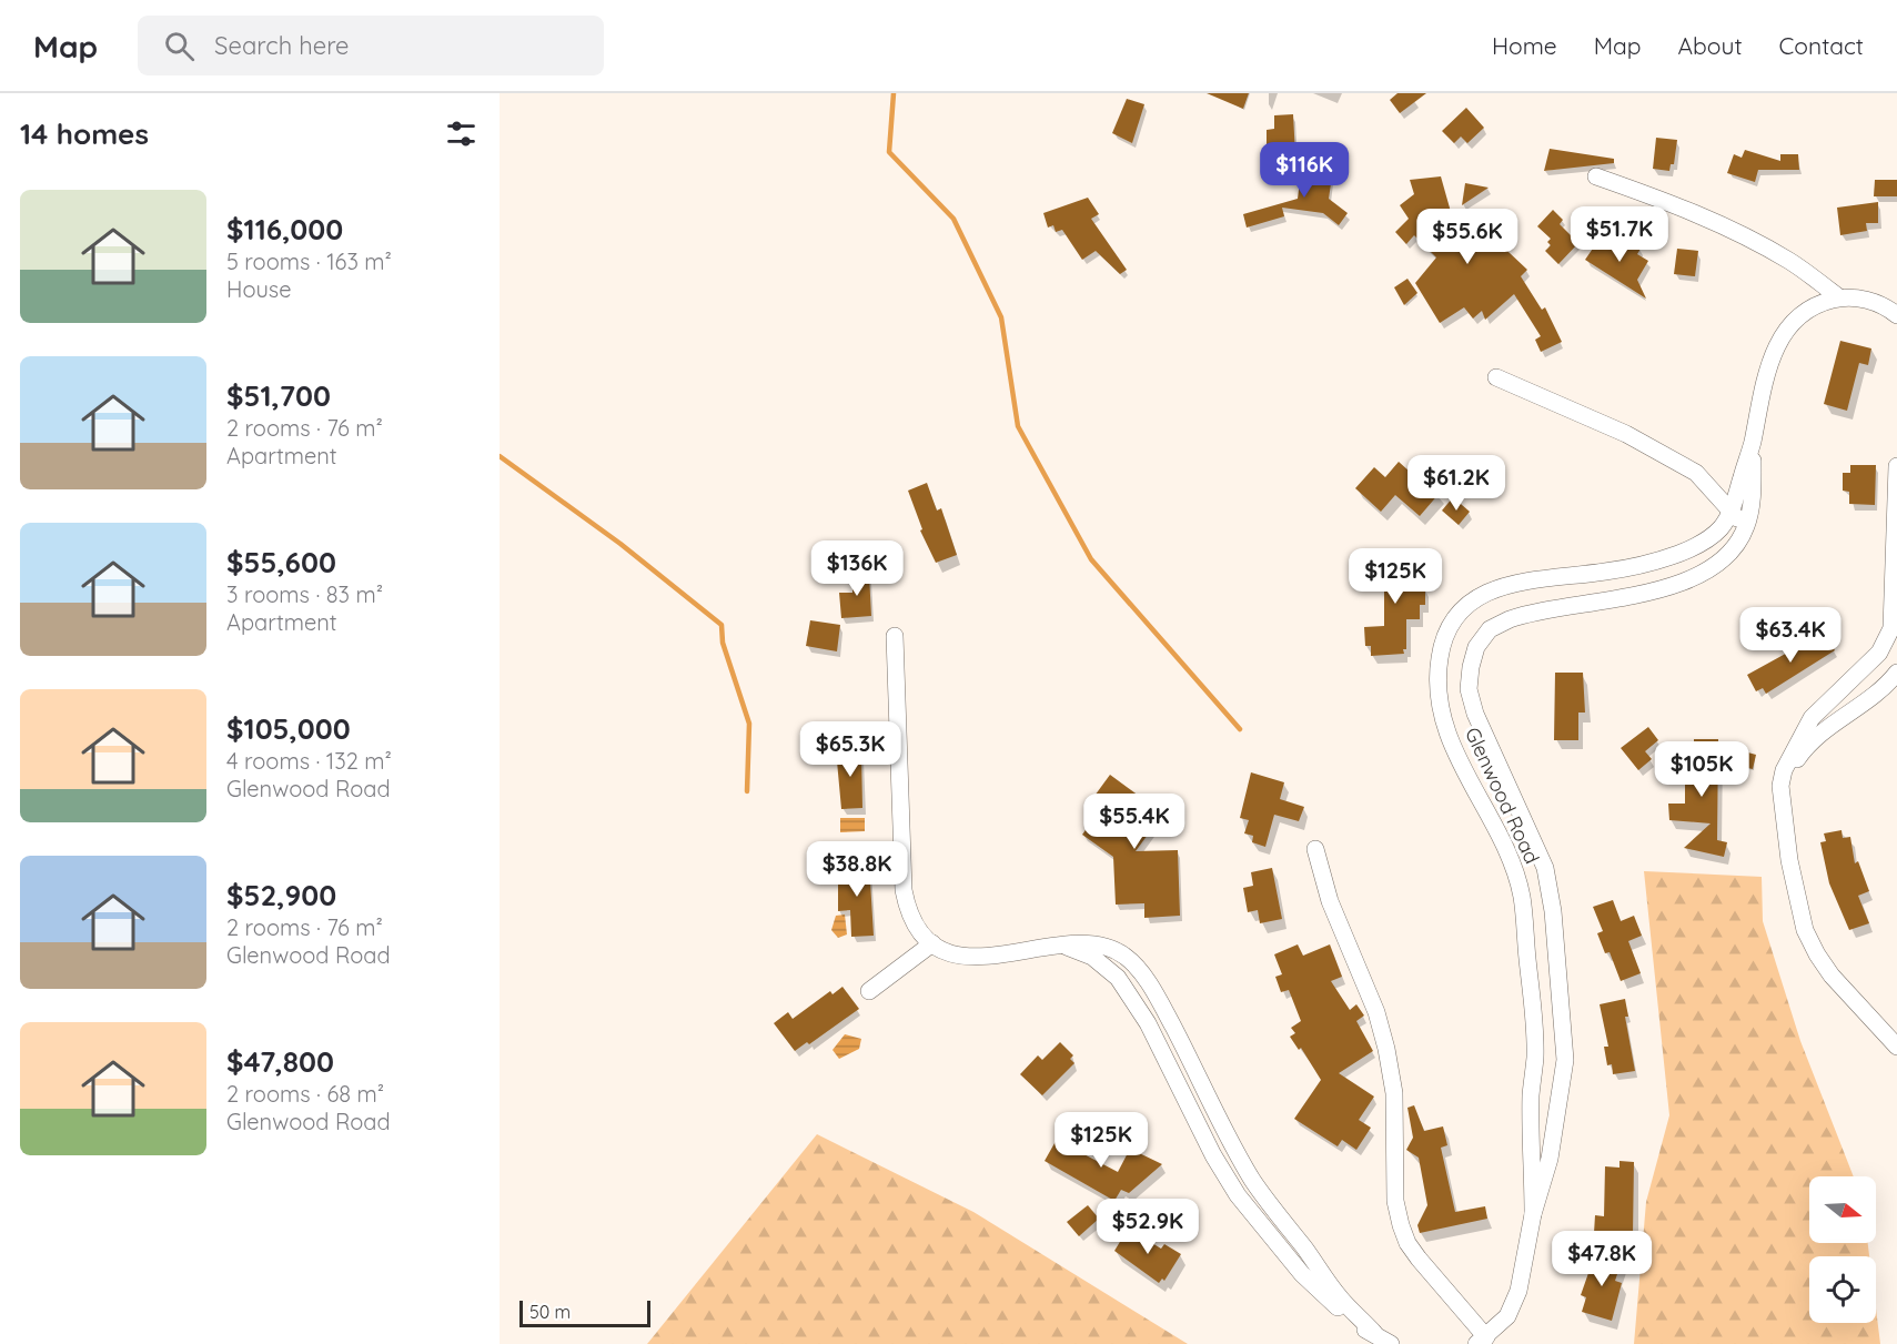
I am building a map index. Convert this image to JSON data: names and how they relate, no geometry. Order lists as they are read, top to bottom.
{
  "streets": {
    "street": ["Glenwood Road"]
  },
  "scale_bar": "50 m",
  "north": "right",
  "page": {
    "header": "Map",
    "search": "Search here",
    "nav": [
      "Home",
      "Map",
      "About",
      "Contact"
    ],
    "heading": "14 homes",
    "price": [
      "$116K",
      "$51.7K",
      "$55.6K",
      "$61.2K",
      "$136K",
      "$125K",
      "$63.4K",
      "$65.3K",
      "$105K",
      "$55.4K",
      "$38.8K",
      "$125K",
      "$52.9K",
      "$47.8K"
    ],
    "list": [
      {
        "name": "$116,000",
        "note": "5 rooms · 163 m² · House"
      },
      {
        "name": "$51,700",
        "note": "2 rooms · 76 m² · Apartment"
      },
      {
        "name": "$55,600",
        "note": "3 rooms · 83 m² · Apartment"
      },
      {
        "name": "$105,000",
        "note": "4 rooms · 132 m² · Glenwood Road"
      },
      {
        "name": "$52,900",
        "note": "2 rooms · 76 m² · Glenwood Road"
      },
      {
        "name": "$47,800",
        "note": "2 rooms · 68 m² · Glenwood Road"
      }
    ],
    "scale": "50 m"
  }
}
